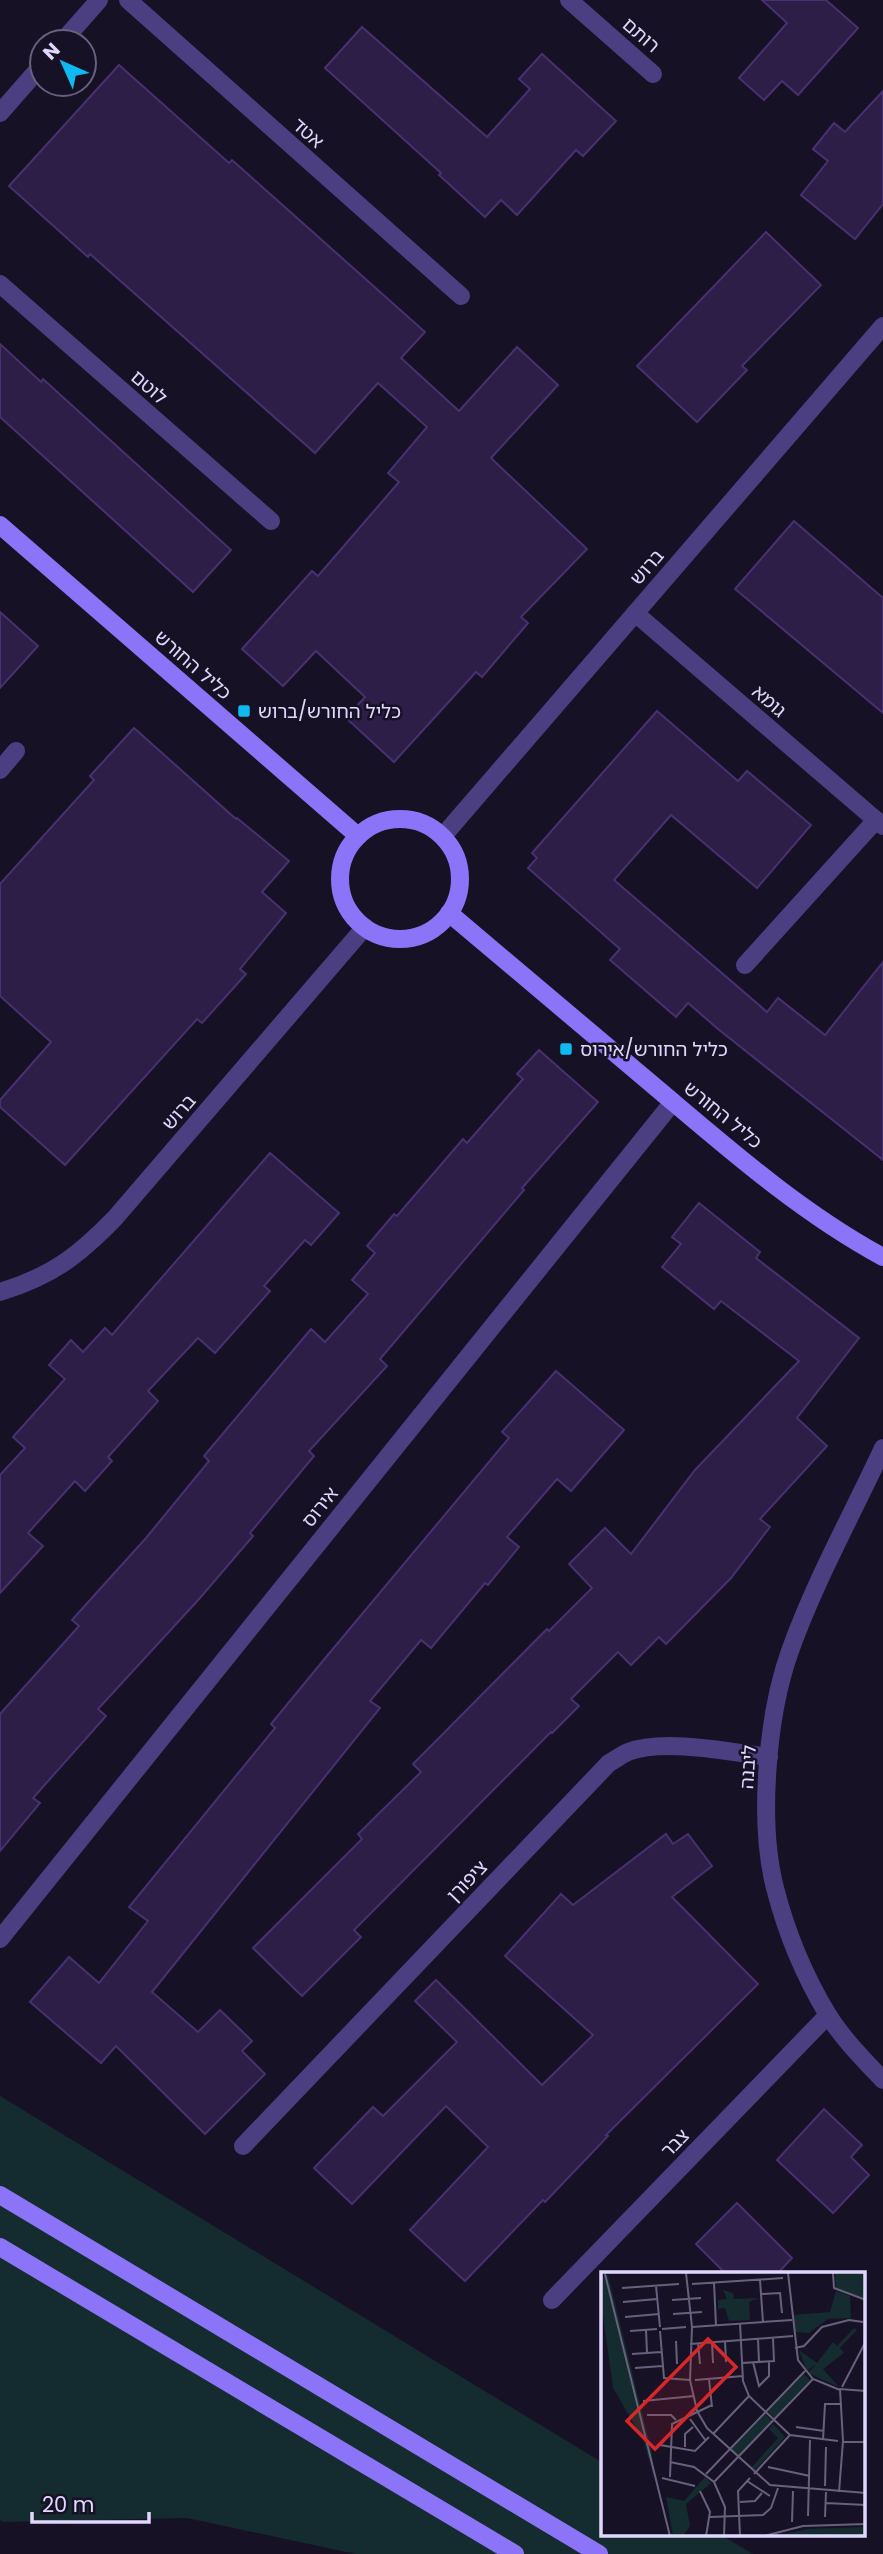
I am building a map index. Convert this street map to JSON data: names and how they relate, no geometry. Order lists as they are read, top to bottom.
{
  "streets": {
    "street": [
      "רותם",
      "אטד",
      "לוטם",
      "ברוש",
      "כליל החורש",
      "גומא",
      "אירוס",
      "ליבנה",
      "ציפורן",
      "צבר"
    ]
  },
  "crossings": [
    ["ברוש", "כליל החורש"],
    ["ברוש", "גומא"],
    ["כליל החורש", "אירוס"],
    ["ליבנה", "ציפורן"],
    ["ליבנה", "צבר"]
  ],
  "places": {
    "transit": ["כליל החורש/ברוש", "כליל החורש/אירוס"]
  },
  "scale_bar": "20 m",
  "north": "top left"
}
